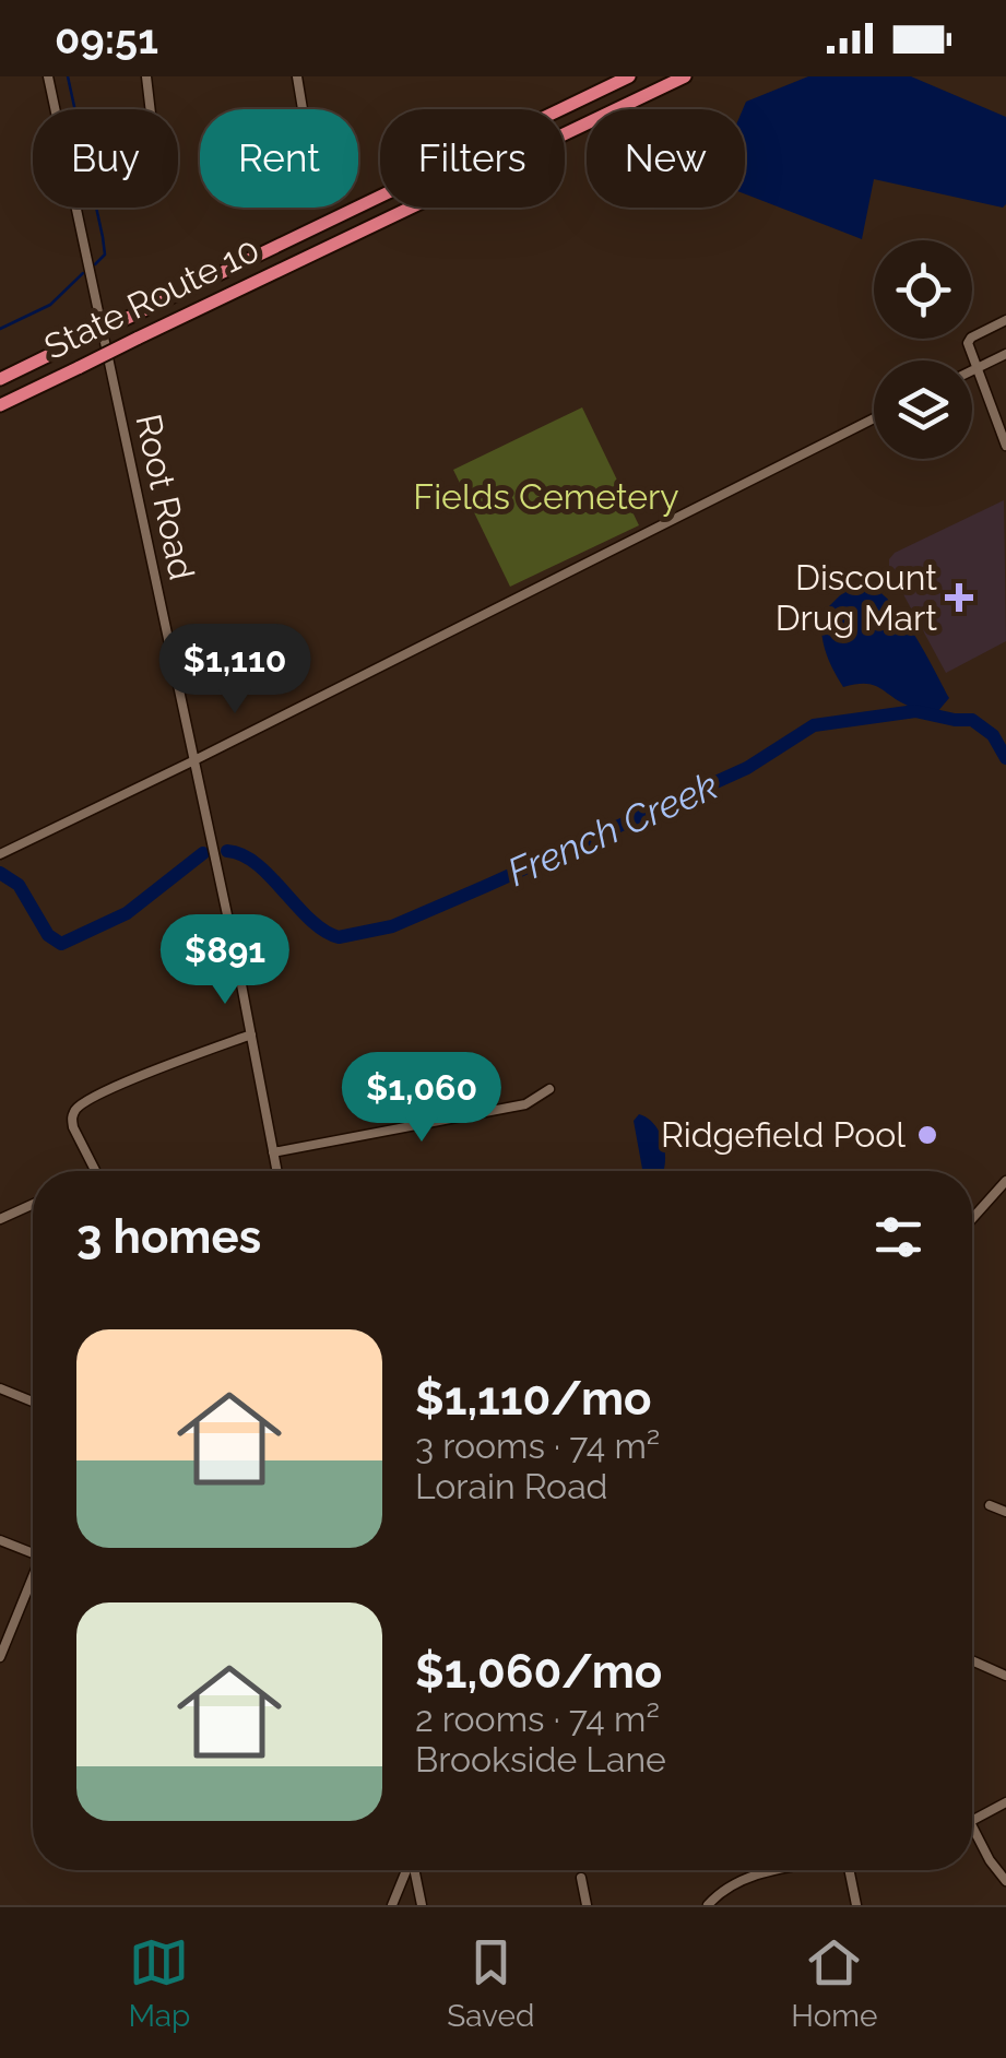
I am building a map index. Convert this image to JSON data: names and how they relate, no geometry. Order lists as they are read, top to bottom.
{
  "streets": {
    "highway": ["State Route 10"],
    "street": ["Root Road"]
  },
  "water": ["French Creek"],
  "parks": ["Fields Cemetery"],
  "places": {
    "health": ["Discount Drug Mart"],
    "other": ["Ridgefield Pool"]
  },
  "page": {
    "status": "09:51",
    "chip": [
      "Buy",
      "Rent",
      "Filters",
      "New"
    ],
    "price": ["$1,110", "$891", "$1,060"],
    "heading": "3 homes",
    "list": [
      {
        "name": "$1,110/mo",
        "note": "3 rooms · 74 m² · Lorain Road"
      },
      {
        "name": "$1,060/mo",
        "note": "2 rooms · 74 m² · Brookside Lane"
      }
    ],
    "tabs": ["Map", "Saved", "Home"]
  }
}
